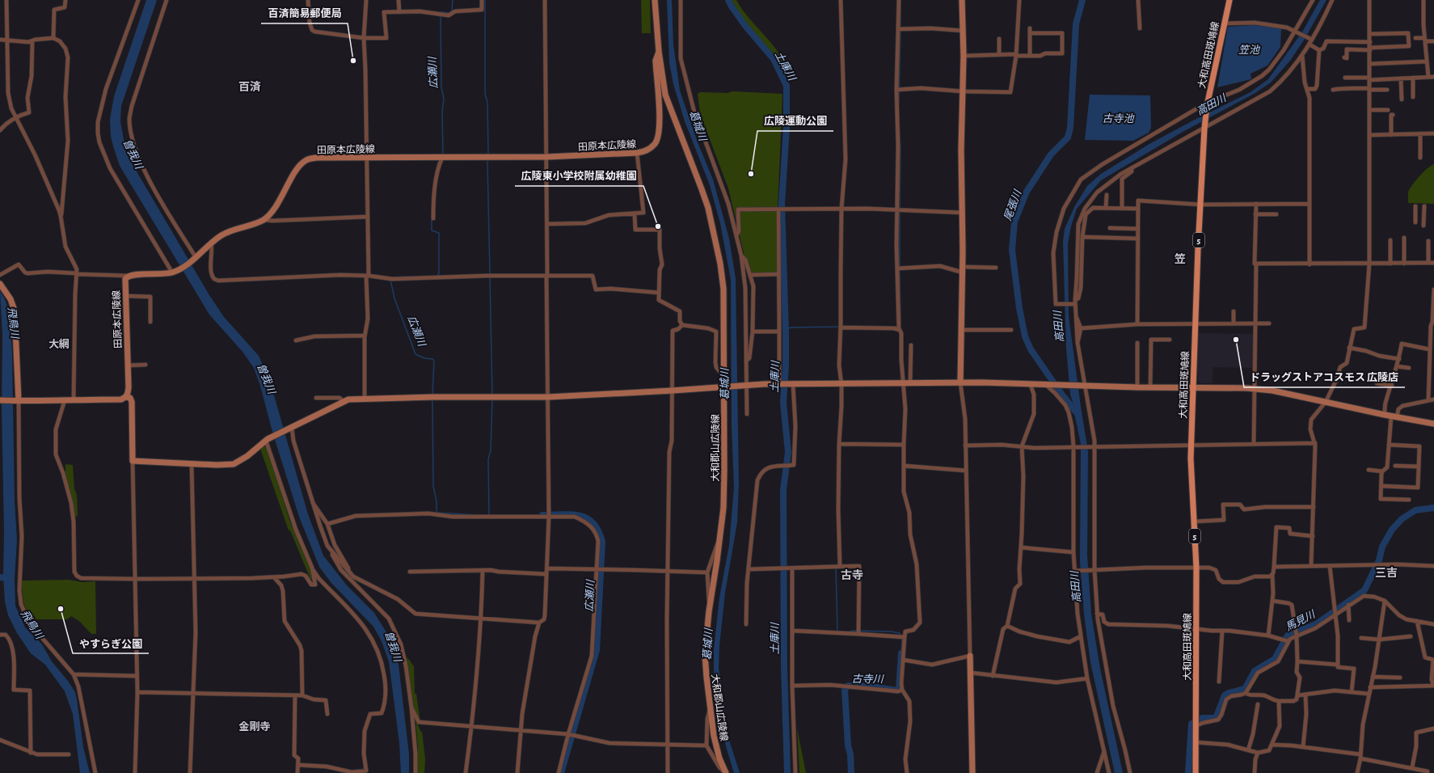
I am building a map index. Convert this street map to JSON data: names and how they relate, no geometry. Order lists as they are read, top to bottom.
{
  "streets": {
    "main road": ["大和高田斑鳩線", "5"],
    "street": ["田原本広陵線", "大和郡山広陵線"]
  },
  "crossings": [
    ["田原本広陵線", "大和郡山広陵線"]
  ],
  "districts": [
    "百済",
    "笠",
    "大網",
    "三吉",
    "古寺",
    "金剛寺"
  ],
  "water": [
    "笠池",
    "土庫川",
    "広瀬川",
    "高田川",
    "古寺池",
    "葛城川",
    "曽我川",
    "尾張川",
    "飛鳥川",
    "馬見川",
    "古寺川"
  ],
  "places": [
    "百済簡易郵便局",
    "広陵運動公園",
    "広陵東小学校附属幼稚園",
    "ドラッグストアコスモス 広陵店",
    "やすらぎ公園"
  ]
}
